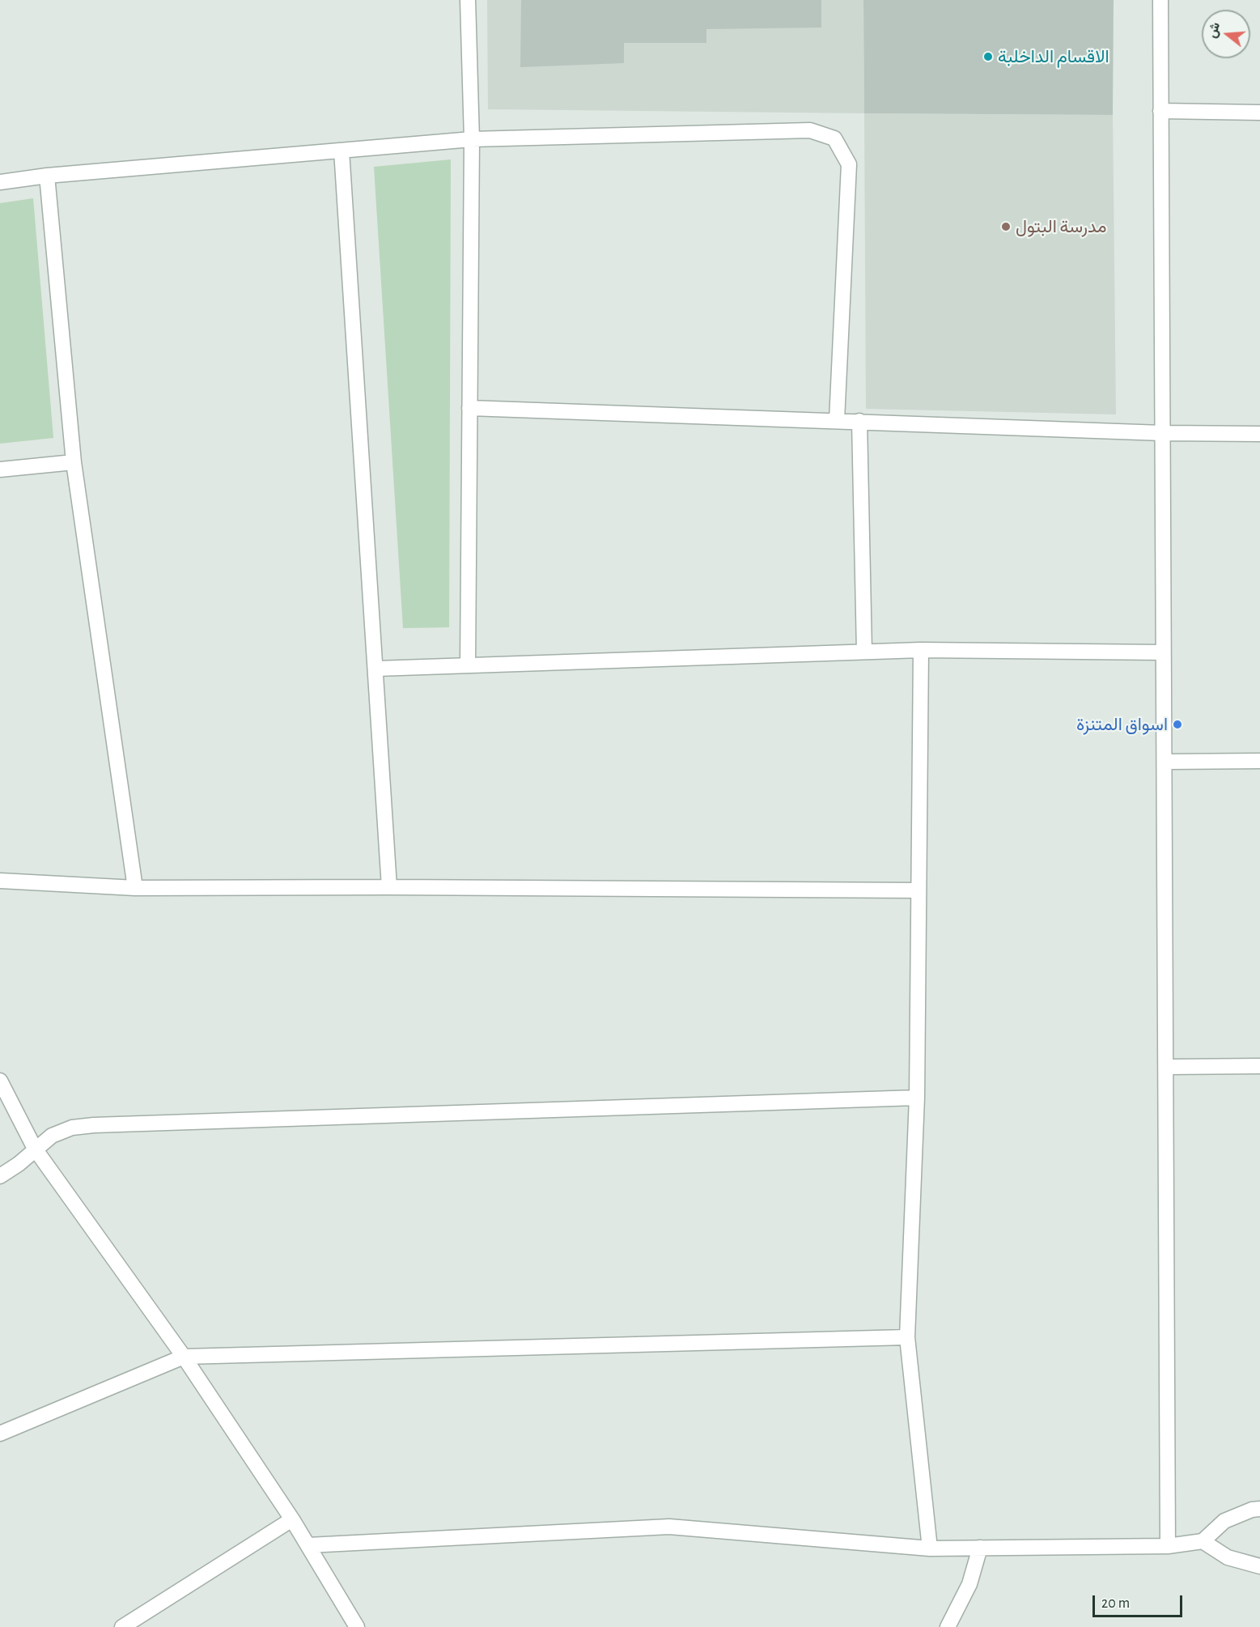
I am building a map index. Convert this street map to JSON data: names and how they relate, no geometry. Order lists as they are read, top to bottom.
{
  "places": ["الاقسام الداخلبة", "مدرسة البتول", "اسواق المتنزة"],
  "scale_bar": "20 m",
  "north": "left"
}
